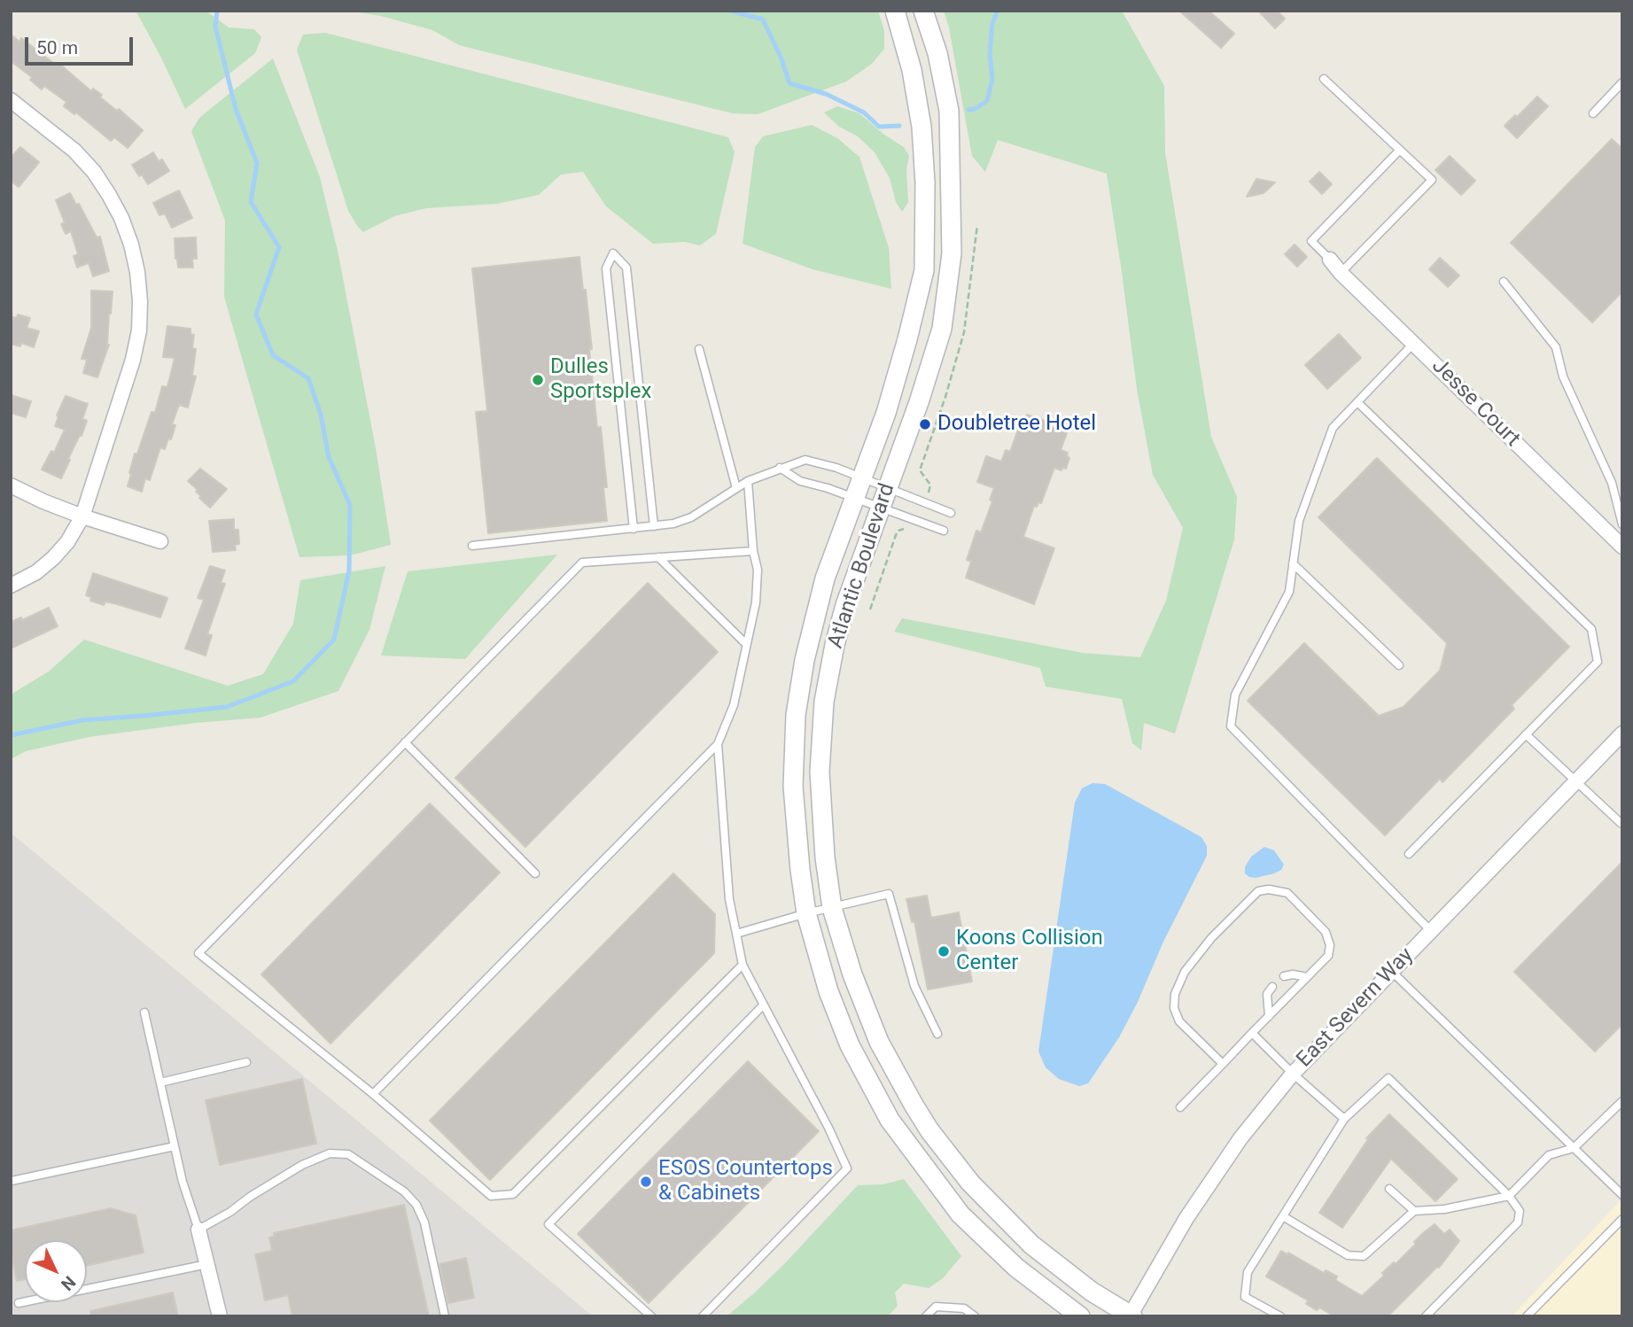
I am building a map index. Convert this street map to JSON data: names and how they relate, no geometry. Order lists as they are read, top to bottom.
{
  "streets": {
    "main road": ["Atlantic Boulevard"],
    "street": ["Jesse Court", "East Severn Way"]
  },
  "crossings": [
    ["Atlantic Boulevard", "East Severn Way"]
  ],
  "places": [
    "Dulles Sportsplex",
    "Doubletree Hotel",
    "Koons Collision Center",
    "ESOS Countertops & Cabinets"
  ],
  "scale_bar": "50 m",
  "north": "bottom right"
}
